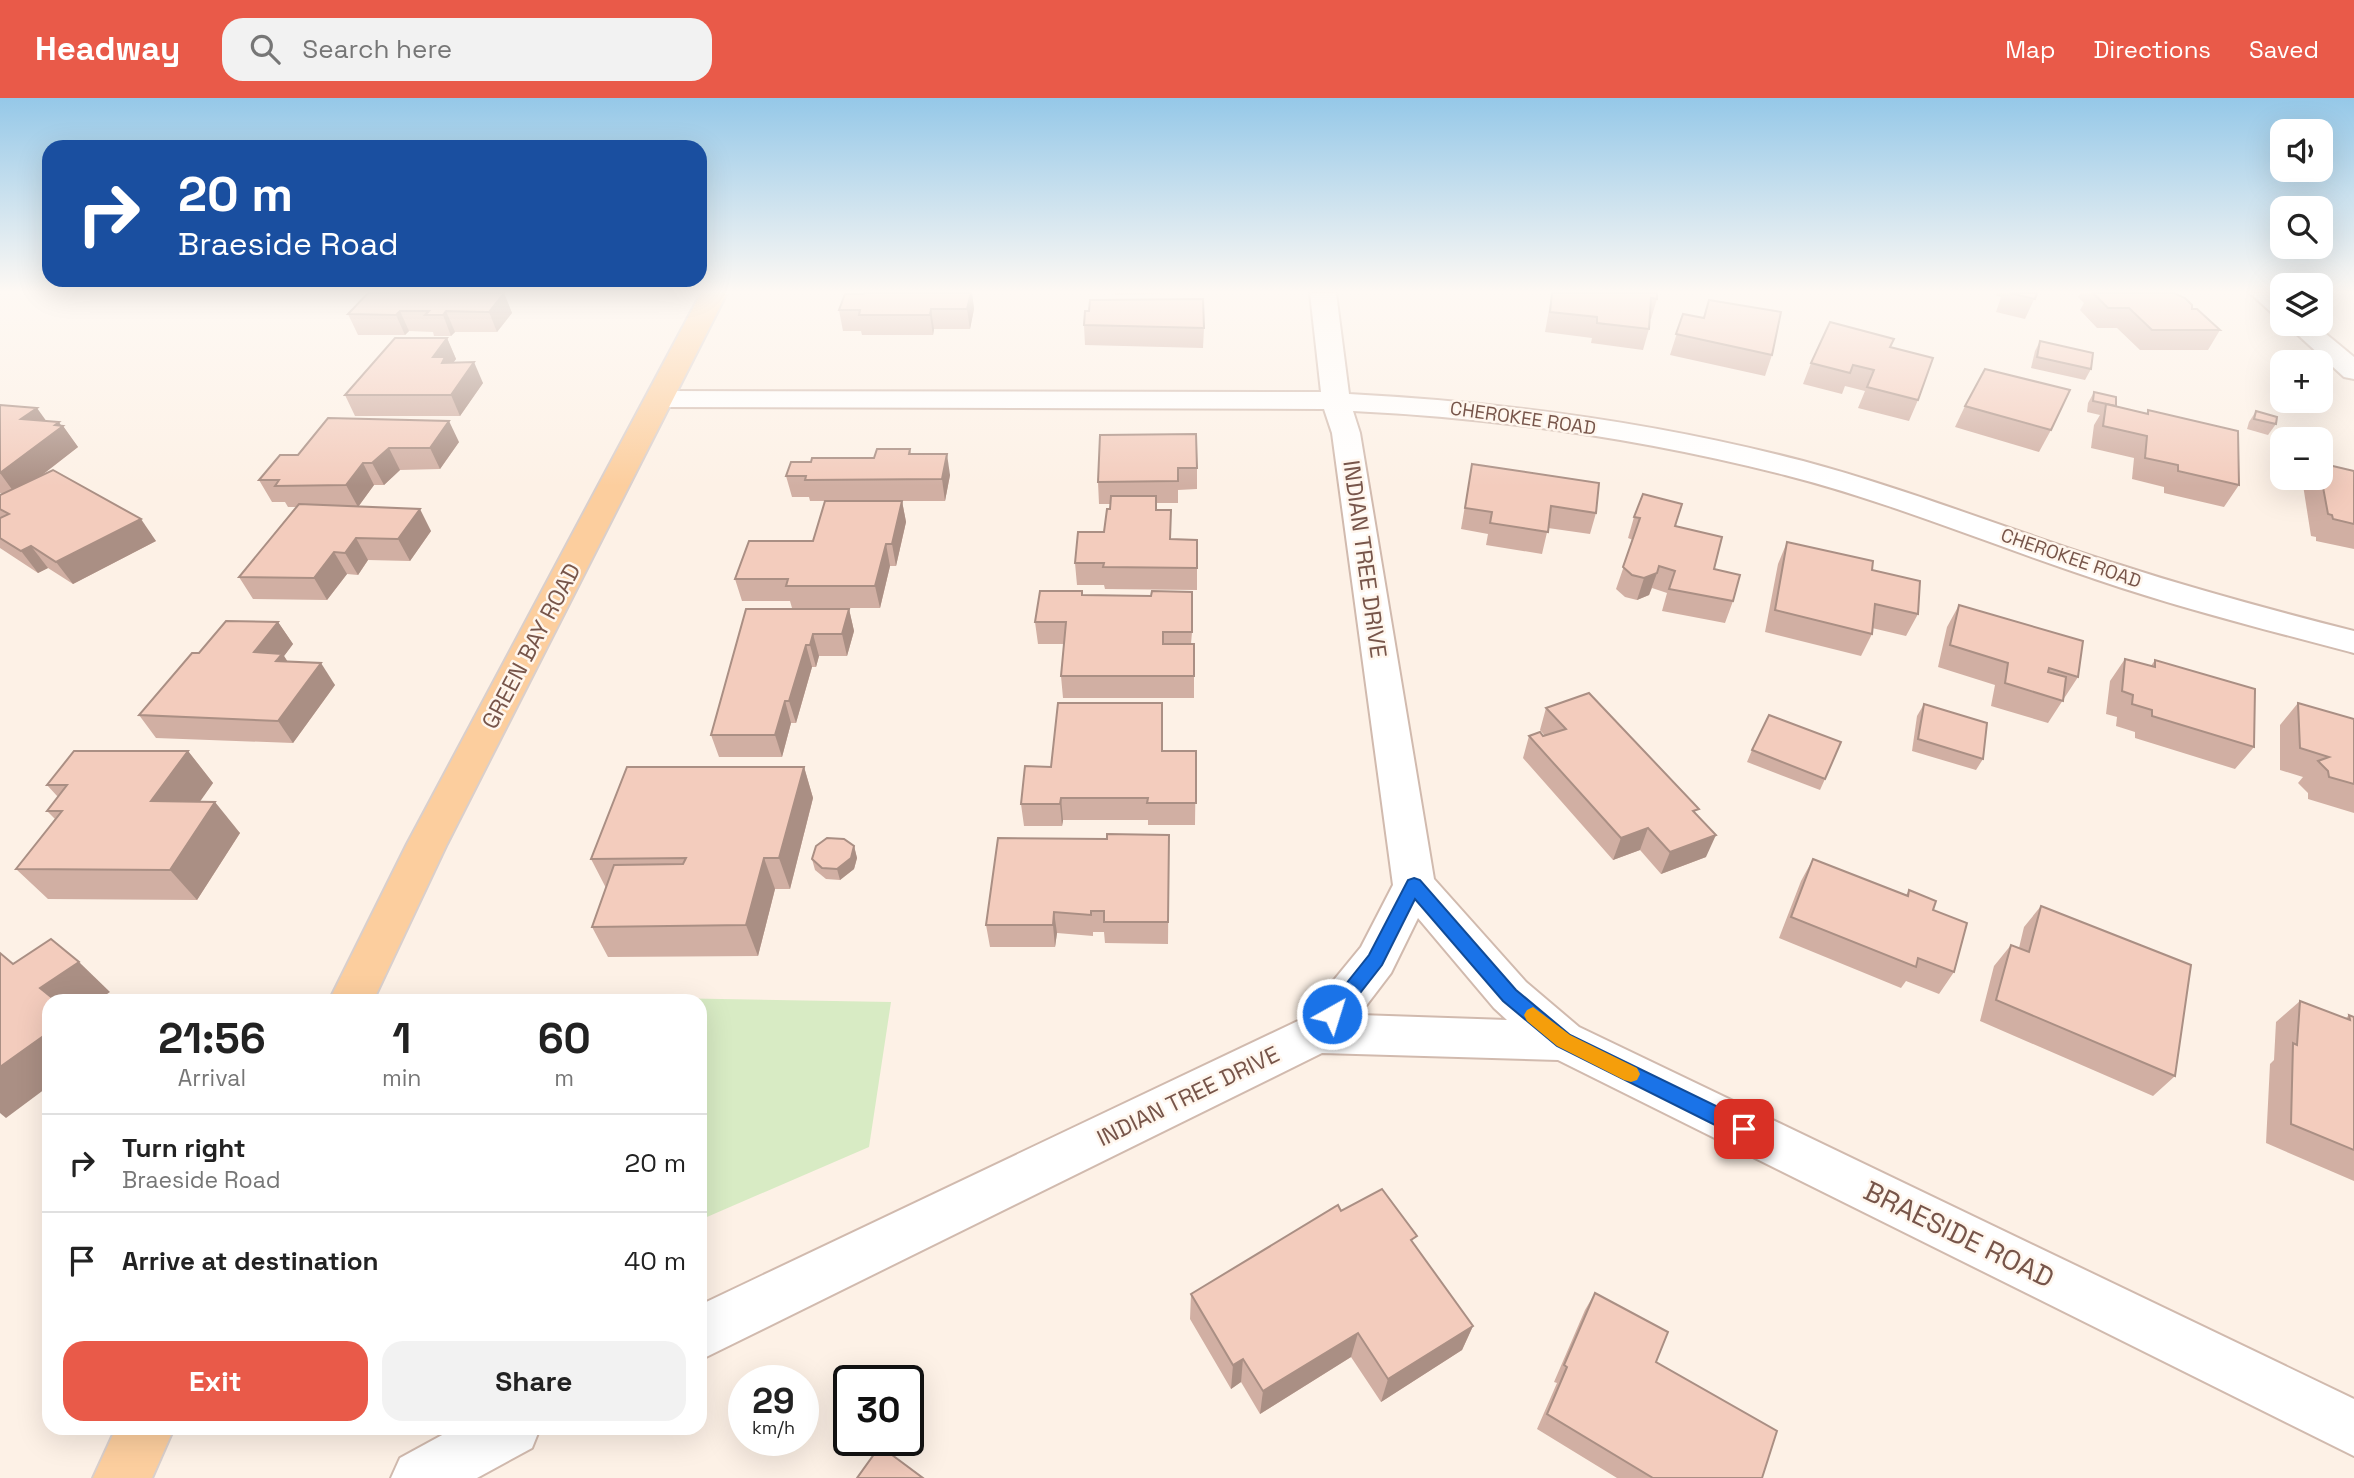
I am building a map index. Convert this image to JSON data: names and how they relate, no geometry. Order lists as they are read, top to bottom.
{
  "streets": {
    "main road": ["GREEN BAY ROAD"],
    "street": ["CHEROKEE ROAD", "INDIAN TREE DRIVE", "BRAESIDE ROAD"]
  },
  "crossings": [
    ["CHEROKEE ROAD", "INDIAN TREE DRIVE"],
    ["CHEROKEE ROAD", "GREEN BAY ROAD"],
    ["INDIAN TREE DRIVE", "BRAESIDE ROAD"]
  ],
  "page": {
    "header": "Headway",
    "search": "Search here",
    "nav": ["Map", "Directions", "Saved"],
    "map_buttons": ["+", "−"],
    "turn": ["20 m", "Braeside Road"],
    "eta": [
      "21:56",
      "Arrival",
      "1",
      "min",
      "60",
      "m"
    ],
    "list": [
      {
        "name": "Turn right",
        "note": "Braeside Road",
        "value": "20 m"
      },
      {
        "name": "Arrive at destination",
        "value": "40 m"
      }
    ],
    "buttons": ["Exit", "Share"],
    "speed": "29 km/h",
    "limit": "30"
  }
}
